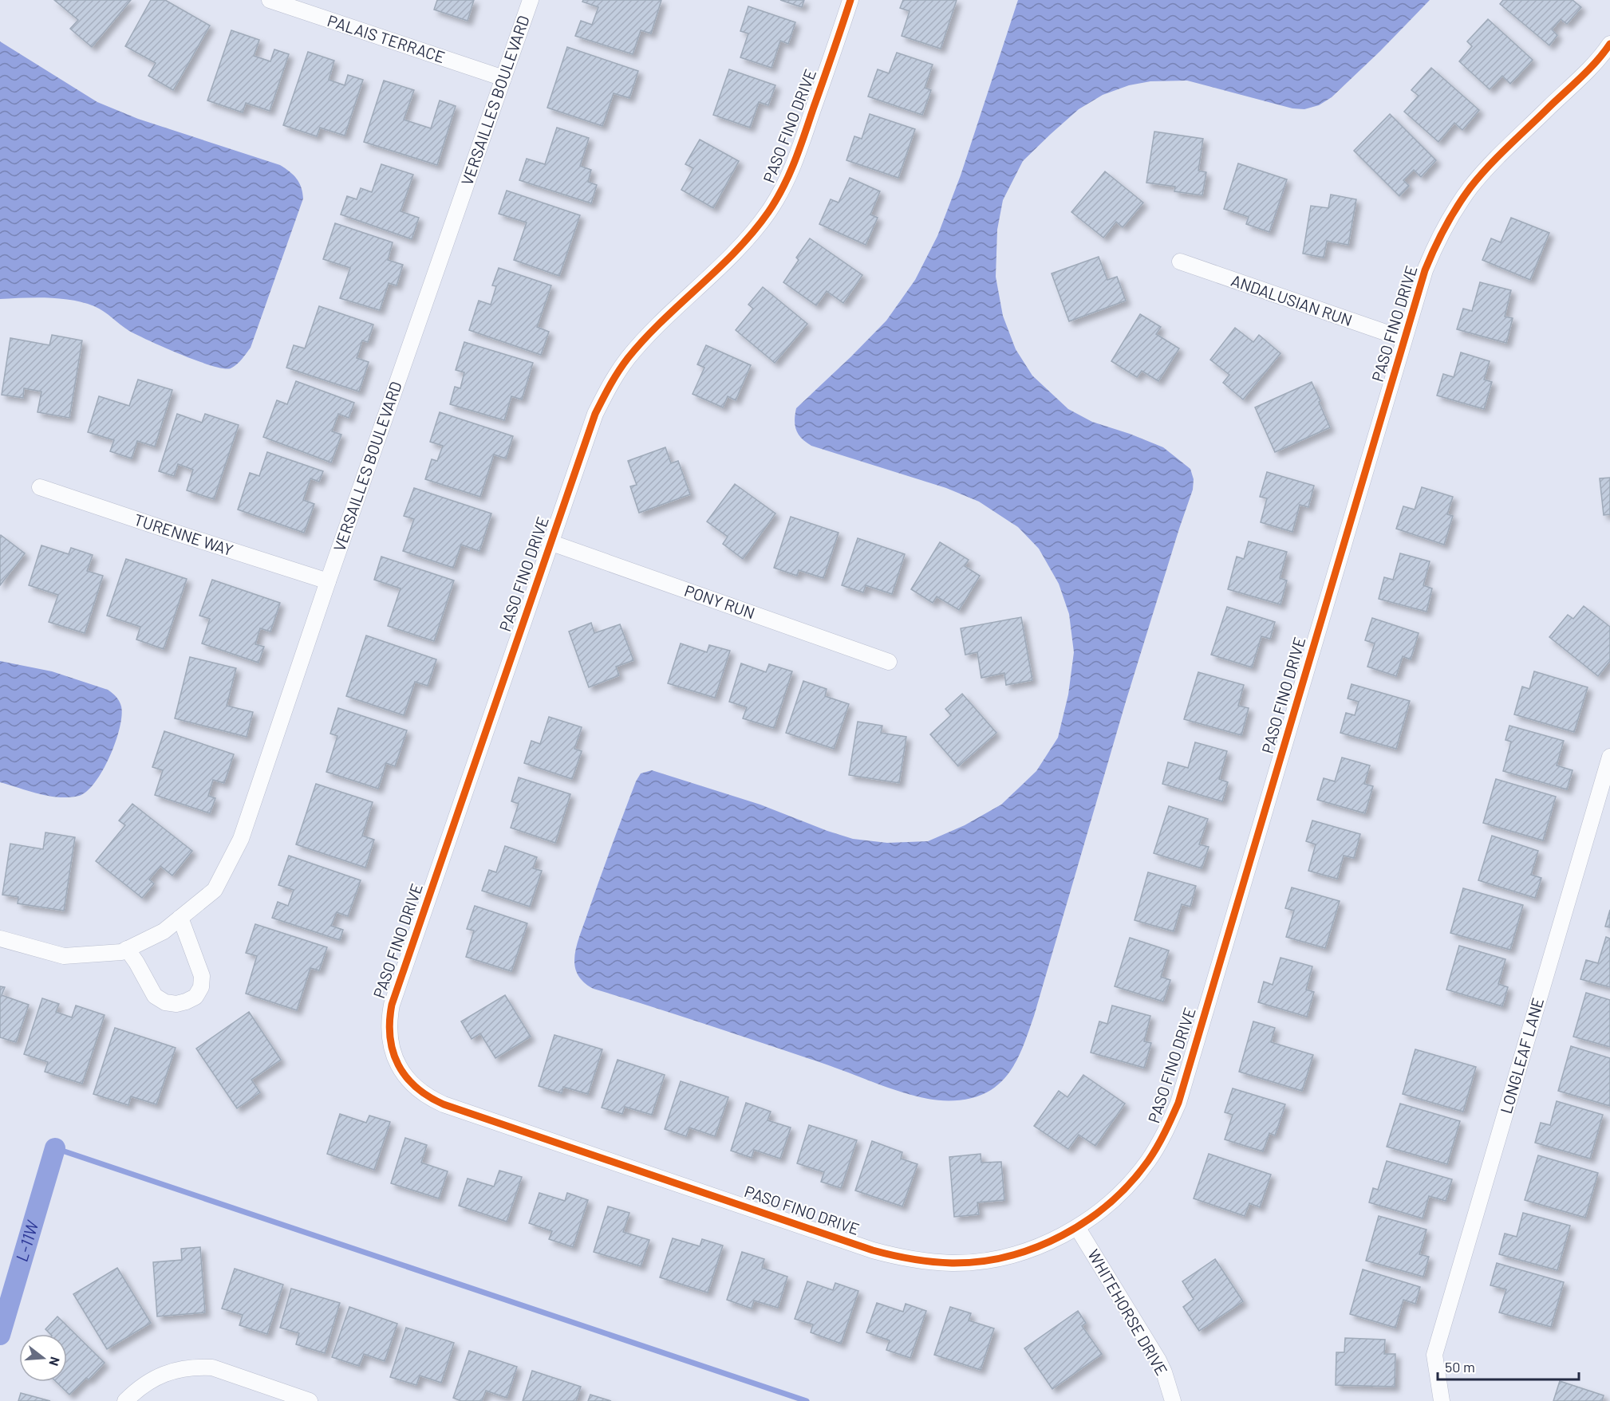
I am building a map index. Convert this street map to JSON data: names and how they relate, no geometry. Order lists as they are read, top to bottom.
{
  "streets": {
    "street": [
      "PALAIS TERRACE",
      "VERSAILLES BOULEVARD",
      "PASO FINO DRIVE",
      "ANDALUSIAN RUN",
      "TURENNE WAY",
      "PONY RUN",
      "LONGLEAF LANE",
      "WHITEHORSE DRIVE"
    ]
  },
  "crossings": [
    ["PALAIS TERRACE", "VERSAILLES BOULEVARD"],
    ["VERSAILLES BOULEVARD", "TURENNE WAY"],
    ["PASO FINO DRIVE", "ANDALUSIAN RUN"],
    ["PASO FINO DRIVE", "PONY RUN"],
    ["PASO FINO DRIVE", "WHITEHORSE DRIVE"]
  ],
  "water": ["L-11W"],
  "scale_bar": "50 m",
  "north": "right"
}
